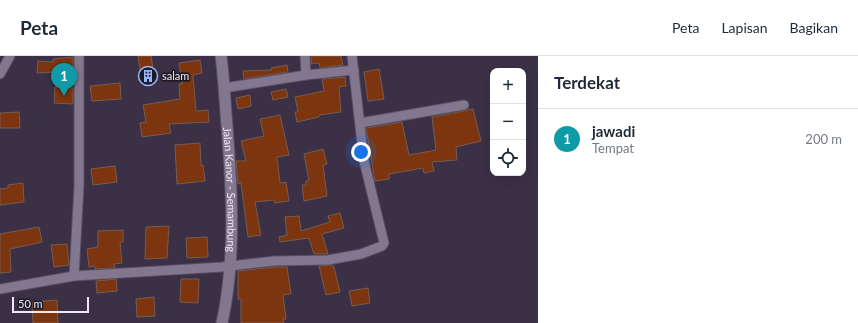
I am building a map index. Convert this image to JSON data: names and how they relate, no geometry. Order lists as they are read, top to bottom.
{
  "streets": {
    "street": ["Jalan Kanor - Semambung"]
  },
  "places": {
    "building": ["salam"]
  },
  "scale_bar": "50 m",
  "page": {
    "header": "Peta",
    "nav": ["Peta", "Lapisan", "Bagikan"],
    "heading": "Terdekat",
    "pins": "1",
    "map_buttons": ["+", "−"],
    "list": [
      {
        "mark": "1",
        "name": "jawadi",
        "note": "Tempat",
        "value": "200 m"
      }
    ],
    "scale": "50 m"
  }
}
